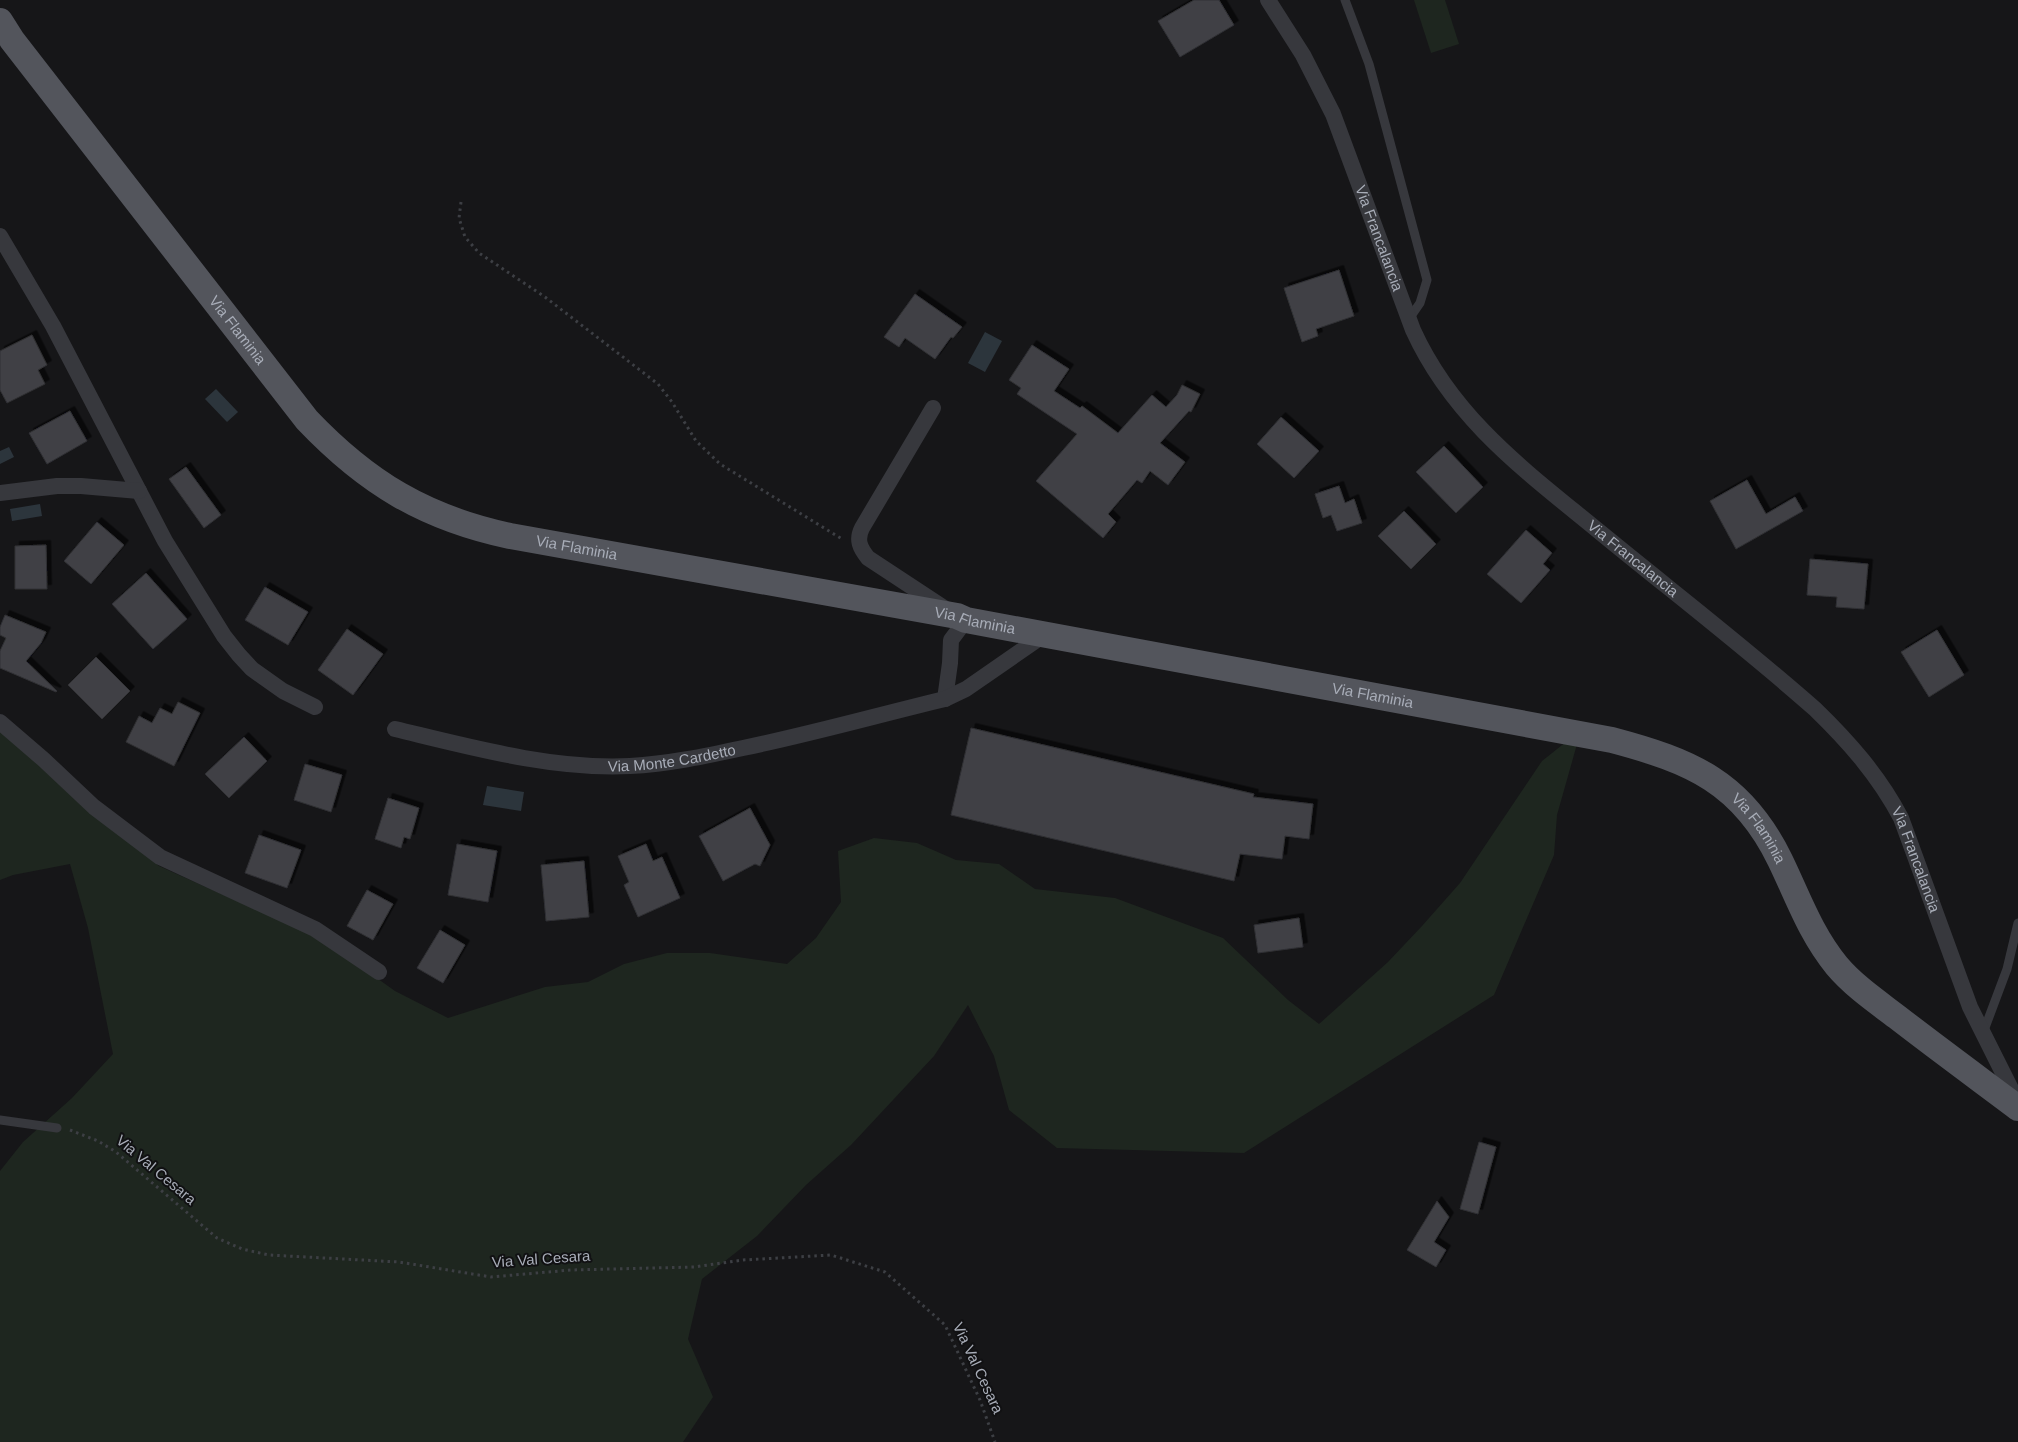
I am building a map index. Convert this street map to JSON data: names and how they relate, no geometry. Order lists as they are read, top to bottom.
{
  "streets": {
    "main road": ["Via Flaminia"],
    "street": ["Via Francalancia", "Via Monte Cardetto"],
    "path": ["Via Val Cesara"]
  },
  "crossings": [
    ["Via Flaminia", "Via Monte Cardetto"]
  ]
}
